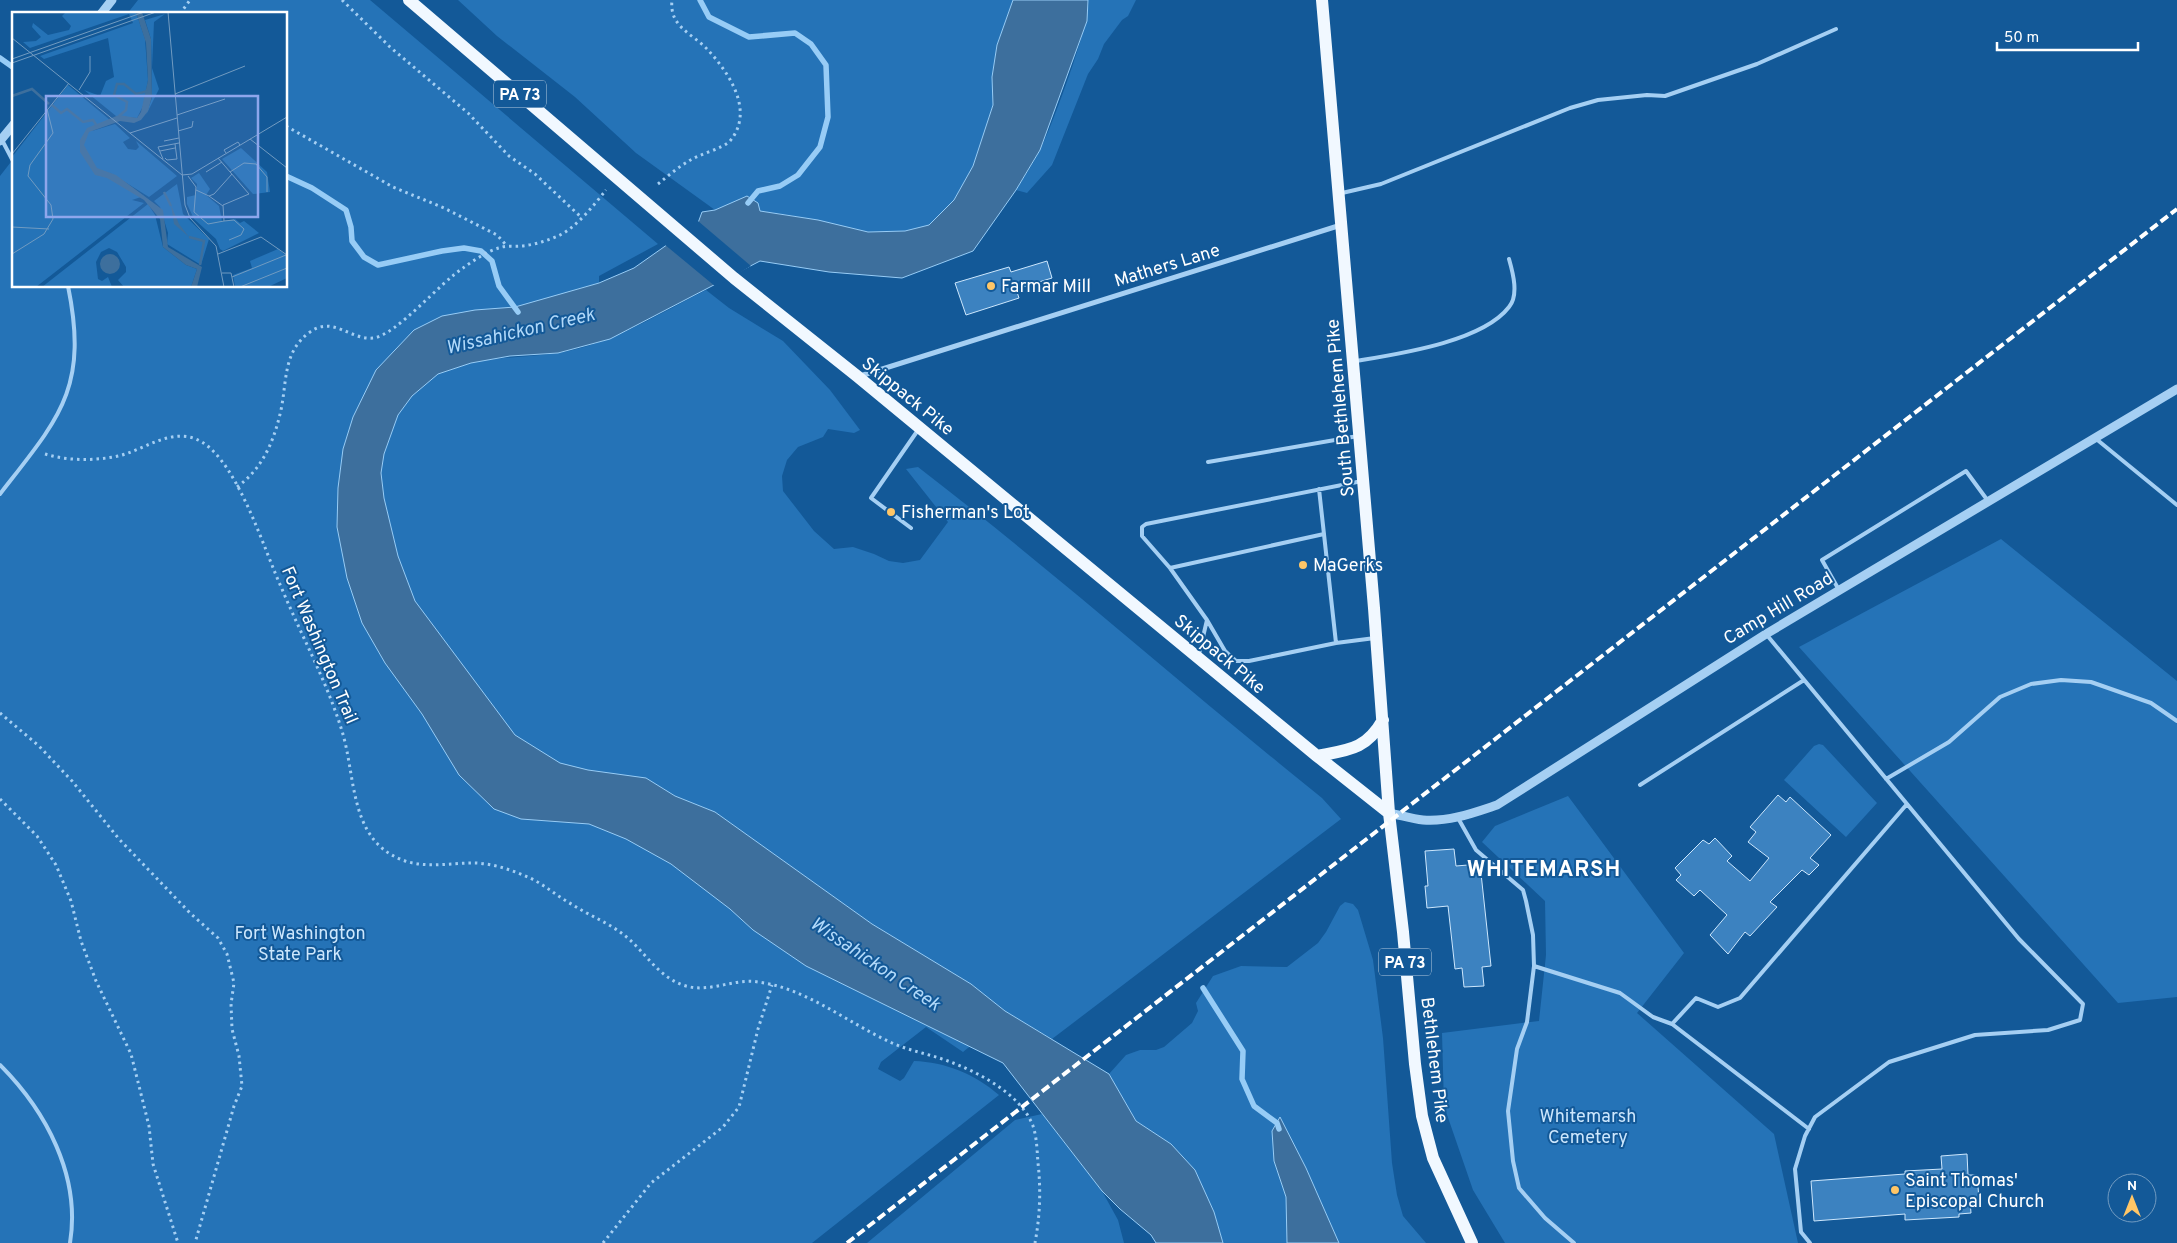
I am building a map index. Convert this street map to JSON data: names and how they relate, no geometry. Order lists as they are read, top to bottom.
{
  "streets": {
    "main road": [
      "PA 73",
      "Skippack Pike",
      "South Bethlehem Pike",
      "Bethlehem Pike"
    ],
    "street": ["Mathers Lane", "Camp Hill Road"],
    "path": ["Fort Washington Trail"]
  },
  "crossings": [
    ["Mathers Lane", "Skippack Pike"],
    ["Mathers Lane", "South Bethlehem Pike"],
    ["Skippack Pike", "South Bethlehem Pike"],
    ["Skippack Pike", "Camp Hill Road"],
    ["Skippack Pike", "Bethlehem Pike"],
    ["South Bethlehem Pike", "Camp Hill Road"],
    ["South Bethlehem Pike", "Bethlehem Pike"],
    ["Camp Hill Road", "Bethlehem Pike"]
  ],
  "districts": ["WHITEMARSH"],
  "water": ["Wissahickon Creek"],
  "parks": ["Fort Washington State Park", "Whitemarsh Cemetery"],
  "places": [
    "Farmar Mill",
    "Fisherman's Lot",
    "MaGerks",
    "Saint Thomas' Episcopal Church"
  ],
  "scale_bar": "50 m",
  "north": "top"
}
